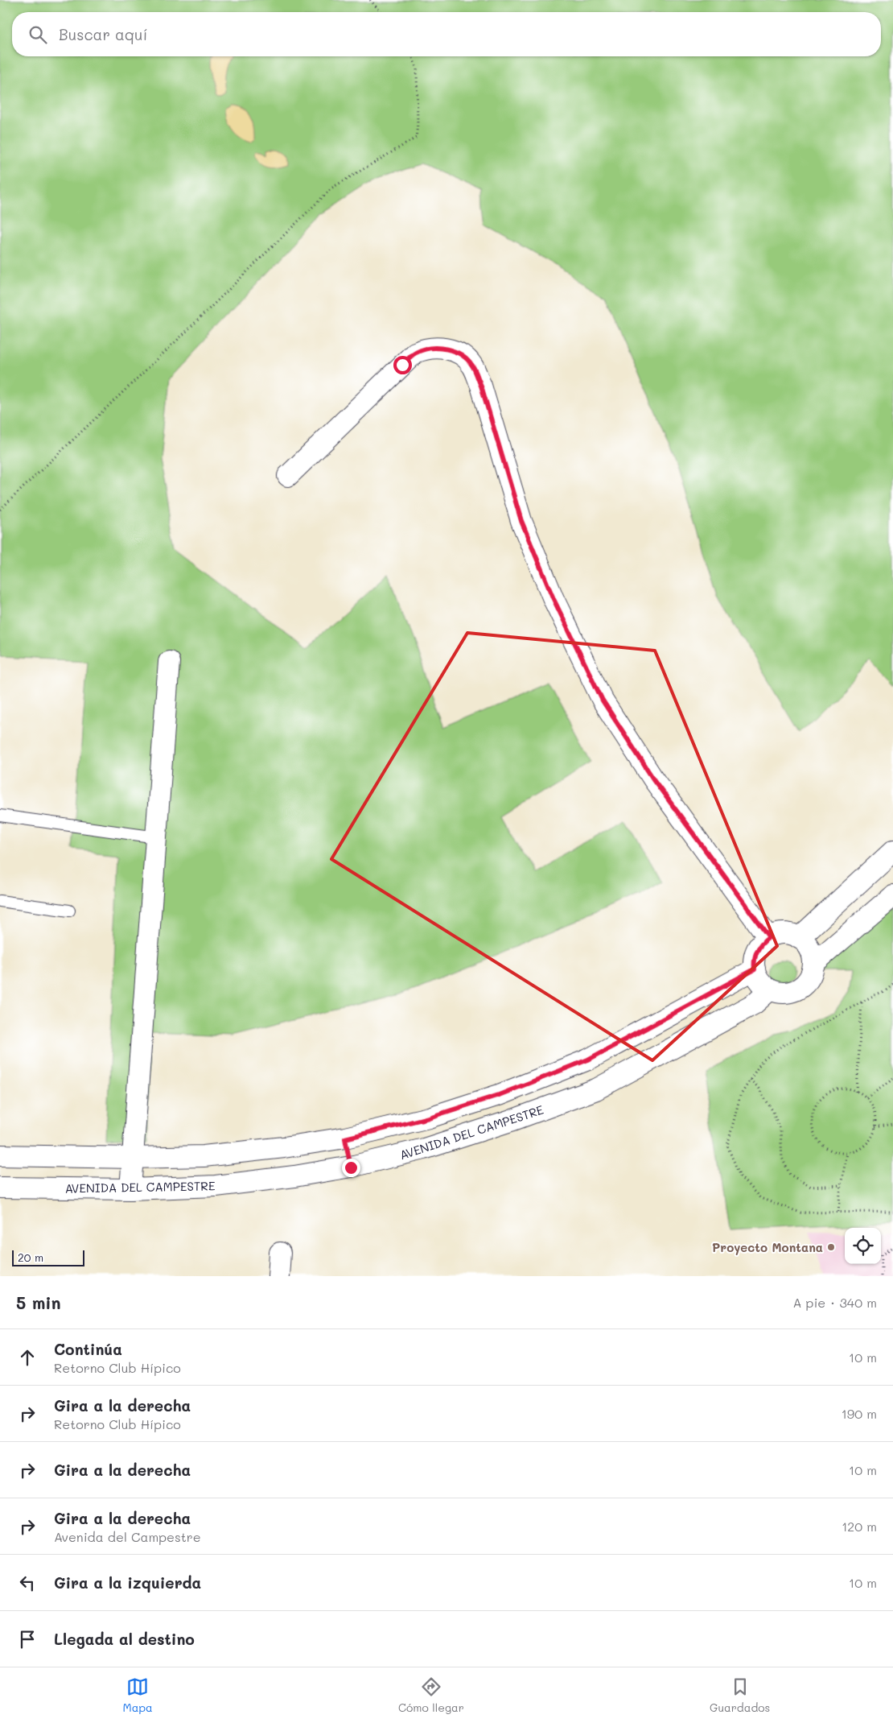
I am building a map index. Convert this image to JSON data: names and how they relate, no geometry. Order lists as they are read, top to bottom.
{
  "streets": {
    "street": ["AVENIDA DEL CAMPESTRE"]
  },
  "places": ["Proyecto Montana"],
  "scale_bar": "20 m",
  "page": {
    "search": "Buscar aquí",
    "scale": "20 m",
    "heading": ["5 min", "A pie · 340 m"],
    "list": [
      ["Continúa", "Retorno Club Hípico", "10 m"],
      ["Gira a la derecha", "Retorno Club Hípico", "190 m"],
      ["Gira a la derecha", "10 m"],
      ["Gira a la derecha", "Avenida del Campestre", "120 m"],
      ["Gira a la izquierda", "10 m"],
      "Llegada al destino"
    ],
    "nav": ["Mapa", "Cómo llegar", "Guardados"]
  }
}
